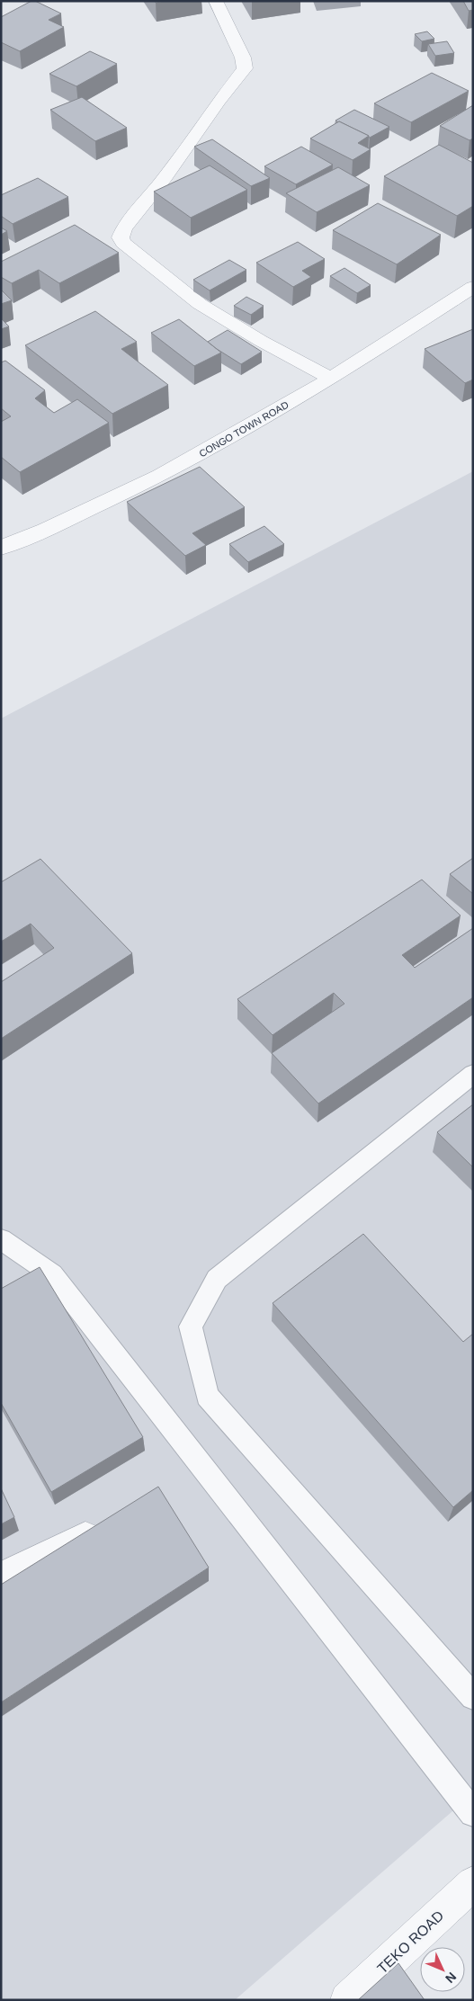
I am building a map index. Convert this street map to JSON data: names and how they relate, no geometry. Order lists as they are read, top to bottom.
{
  "streets": {
    "street": ["CONGO TOWN ROAD", "TEKO ROAD"]
  },
  "north": "bottom right"
}
